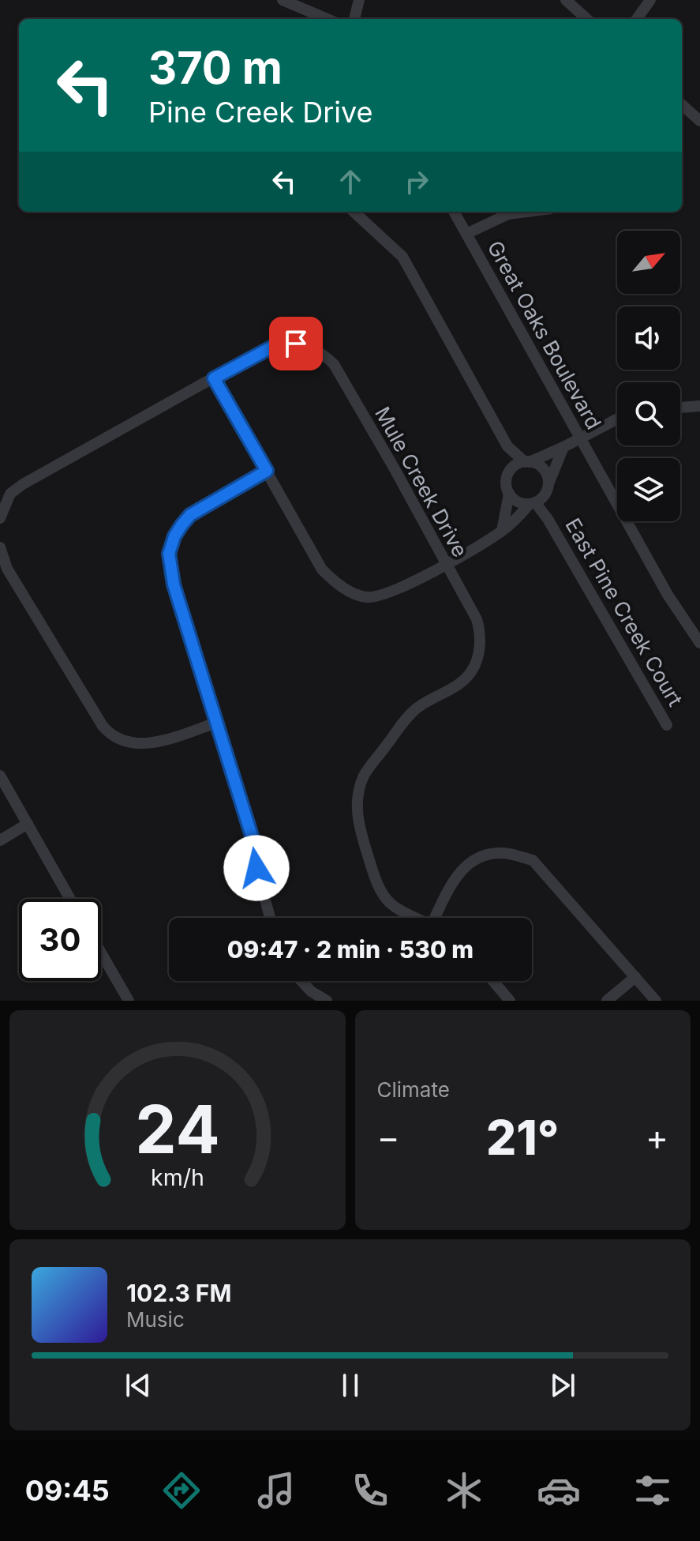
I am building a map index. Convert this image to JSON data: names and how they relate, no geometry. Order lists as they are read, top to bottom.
{
  "streets": {
    "street": ["Great Oaks Boulevard", "Mule Creek Drive", "East Pine Creek Court"]
  },
  "north": "top right",
  "page": {
    "turn": ["370 m", "Pine Creek Drive"],
    "limit": "30",
    "trip": "09:47 · 2 min · 530 m",
    "tile": "Climate",
    "heat": ["−", "21°", "+"],
    "song": ["102.3 FM", "Music"],
    "tabs": "09:45",
    "gauge": ["24", "km/h"]
  }
}
